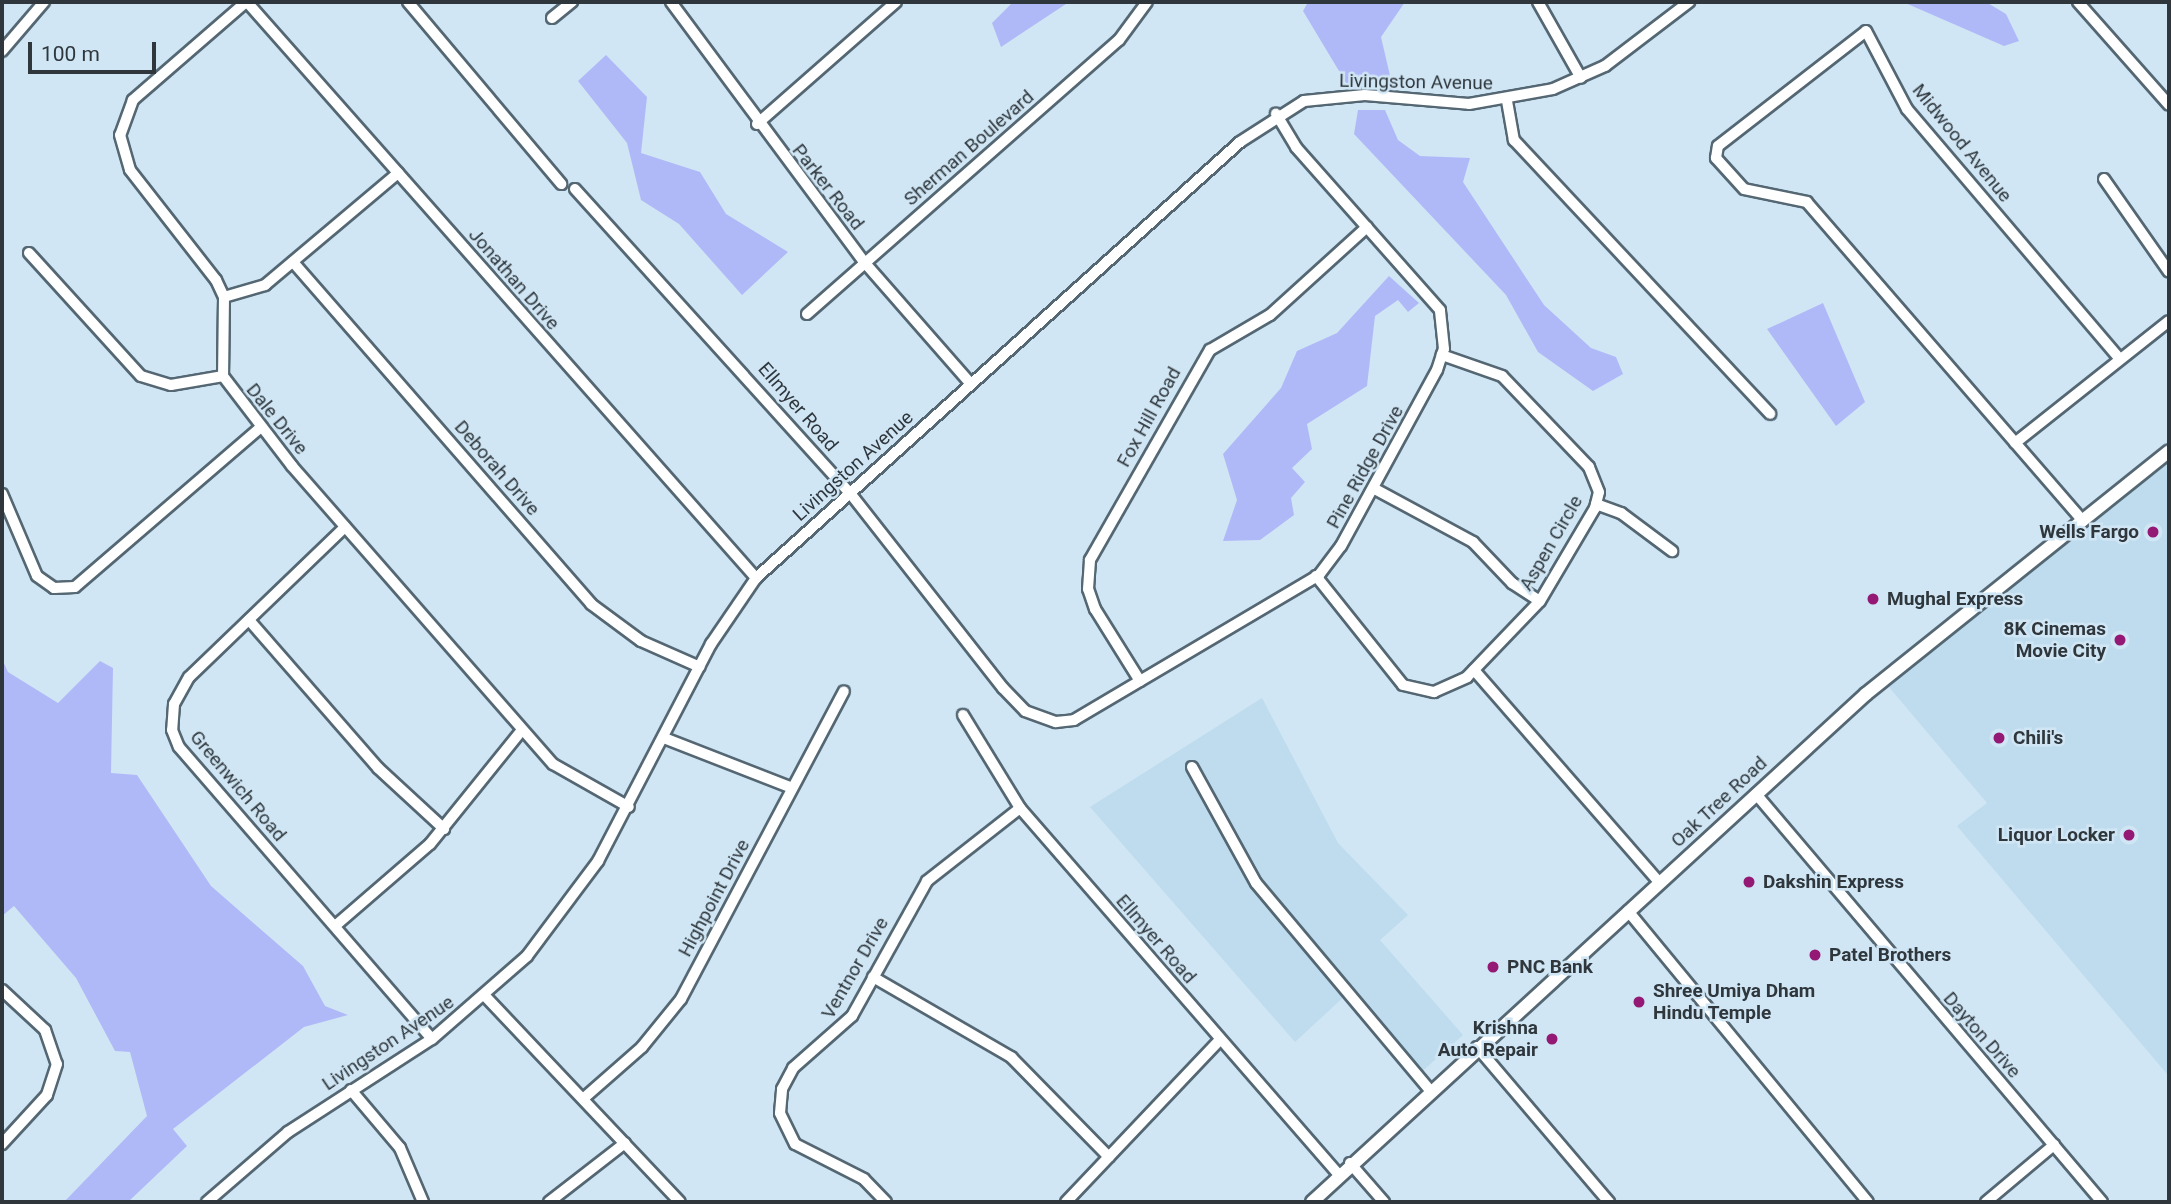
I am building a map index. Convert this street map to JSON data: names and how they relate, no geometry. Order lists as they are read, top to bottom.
{
  "streets": {
    "main road": ["Oak Tree Road"],
    "street": [
      "Livingston Avenue",
      "Midwood Avenue",
      "Sherman Boulevard",
      "Parker Road",
      "Jonathan Drive",
      "Ellmyer Road",
      "Fox Hill Road",
      "Dale Drive",
      "Pine Ridge Drive",
      "Deborah Drive",
      "Aspen Circle",
      "Greenwich Road",
      "Highpoint Drive",
      "Ventnor Drive",
      "Dayton Drive"
    ]
  },
  "crossings": [
    ["Livingston Avenue", "Parker Road"],
    ["Livingston Avenue", "Jonathan Drive"],
    ["Livingston Avenue", "Ellmyer Road"],
    ["Livingston Avenue", "Dale Drive"],
    ["Livingston Avenue", "Pine Ridge Drive"],
    ["Livingston Avenue", "Deborah Drive"],
    ["Livingston Avenue", "Greenwich Road"],
    ["Sherman Boulevard", "Parker Road"],
    ["Ellmyer Road", "Pine Ridge Drive"],
    ["Ellmyer Road", "Oak Tree Road"],
    ["Ellmyer Road", "Ventnor Drive"],
    ["Fox Hill Road", "Pine Ridge Drive"],
    ["Dale Drive", "Greenwich Road"],
    ["Pine Ridge Drive", "Aspen Circle"],
    ["Oak Tree Road", "Dayton Drive"]
  ],
  "places": [
    "Wells Fargo",
    "Mughal Express",
    "8K Cinemas Movie City",
    "Chili's",
    "Liquor Locker",
    "Dakshin Express",
    "Patel Brothers",
    "PNC Bank",
    "Shree Umiya Dham Hindu Temple",
    "Krishna Auto Repair"
  ],
  "scale_bar": "100 m"
}
